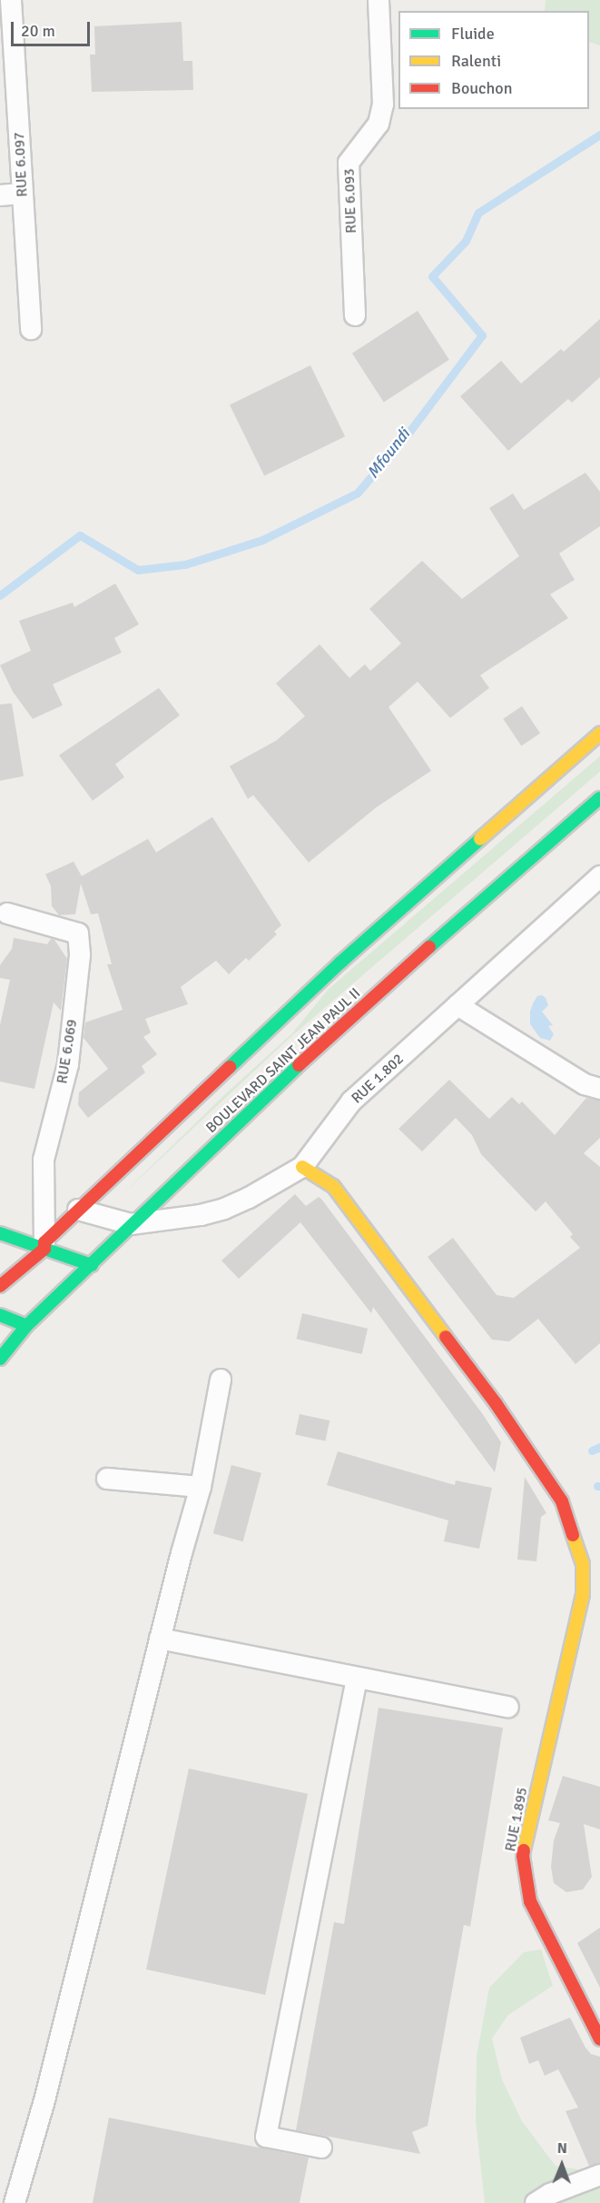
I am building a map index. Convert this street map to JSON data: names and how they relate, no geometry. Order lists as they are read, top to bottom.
{
  "streets": {
    "main road": ["BOULEVARD SAINT JEAN PAUL II", "RUE 1.895"],
    "street": [
      "RUE 6.097",
      "RUE 6.093",
      "RUE 6.069",
      "RUE 1.802"
    ]
  },
  "crossings": [
    ["RUE 6.069", "BOULEVARD SAINT JEAN PAUL II"],
    ["BOULEVARD SAINT JEAN PAUL II", "RUE 1.802"],
    ["RUE 1.802", "RUE 1.895"]
  ],
  "water": ["Mfoundi"],
  "legend": ["Fluide", "Ralenti", "Bouchon"],
  "scale_bar": "20 m",
  "north": "top"
}
